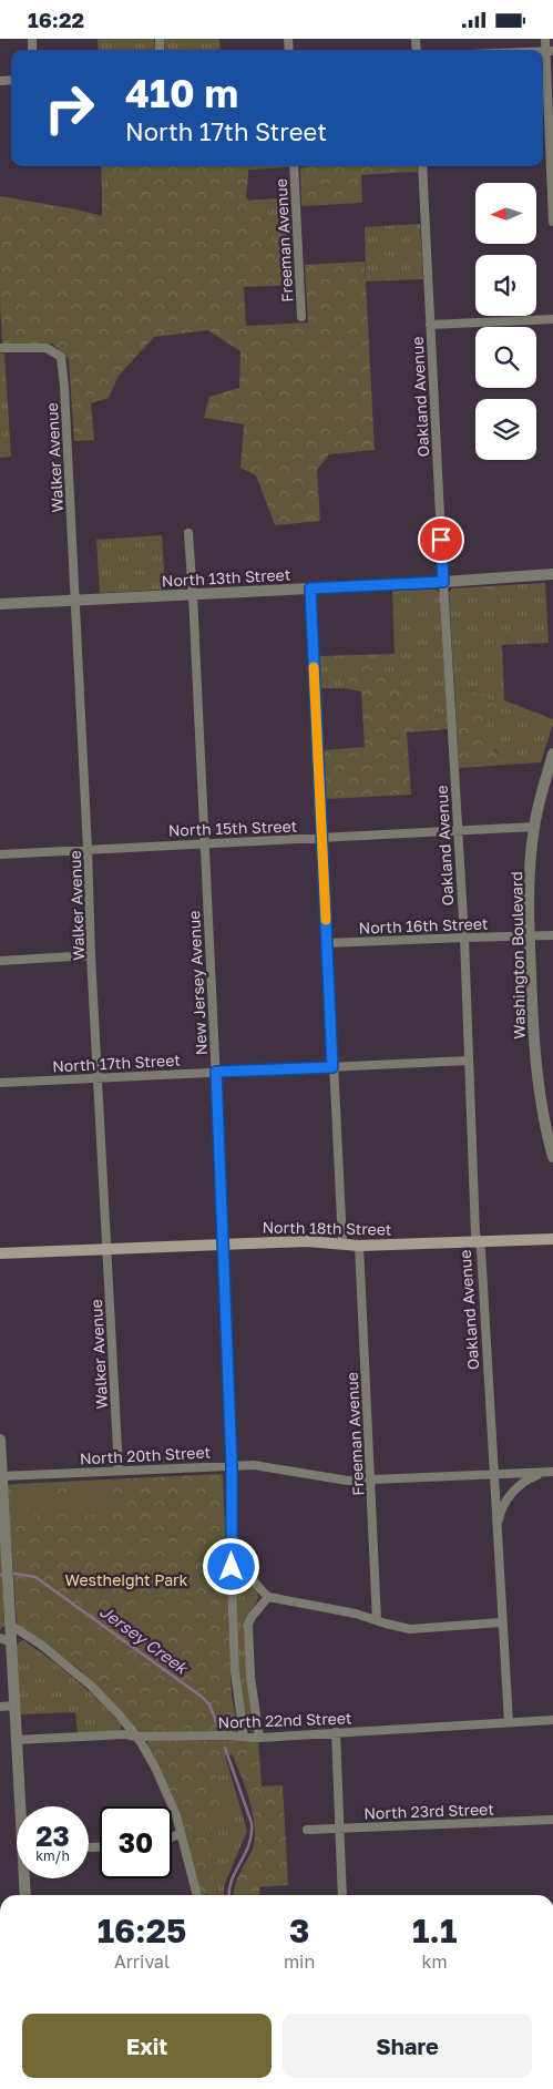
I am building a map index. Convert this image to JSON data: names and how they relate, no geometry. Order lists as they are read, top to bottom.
{
  "streets": {
    "main road": ["North 18th Street"],
    "street": [
      "Freeman Avenue",
      "Oakland Avenue",
      "Walker Avenue",
      "North 13th Street",
      "North 15th Street",
      "North 16th Street",
      "Washington Boulevard",
      "New Jersey Avenue",
      "North 17th Street",
      "North 20th Street",
      "North 22nd Street",
      "North 23rd Street"
    ]
  },
  "crossings": [
    ["Freeman Avenue", "North 18th Street"],
    ["Freeman Avenue", "North 20th Street"],
    ["Oakland Avenue", "North 13th Street"],
    ["Oakland Avenue", "North 15th Street"],
    ["Oakland Avenue", "North 16th Street"],
    ["Oakland Avenue", "North 17th Street"],
    ["Oakland Avenue", "North 18th Street"],
    ["Oakland Avenue", "North 20th Street"],
    ["Oakland Avenue", "North 22nd Street"],
    ["Walker Avenue", "North 13th Street"],
    ["Walker Avenue", "North 15th Street"],
    ["Walker Avenue", "North 17th Street"],
    ["Walker Avenue", "North 18th Street"],
    ["Walker Avenue", "North 20th Street"],
    ["North 13th Street", "New Jersey Avenue"],
    ["North 15th Street", "Washington Boulevard"],
    ["North 15th Street", "New Jersey Avenue"],
    ["North 16th Street", "Washington Boulevard"],
    ["New Jersey Avenue", "North 17th Street"],
    ["New Jersey Avenue", "North 18th Street"],
    ["New Jersey Avenue", "North 20th Street"],
    ["New Jersey Avenue", "North 22nd Street"]
  ],
  "water": ["Jersey Creek"],
  "parks": ["Westheight Park"],
  "north": "left",
  "page": {
    "status": "16:22",
    "turn": ["410 m", "North 17th Street"],
    "speed": "23 km/h",
    "limit": "30",
    "eta": [
      "16:25",
      "Arrival",
      "3",
      "min",
      "1.1",
      "km"
    ],
    "buttons": ["Exit", "Share"]
  }
}
